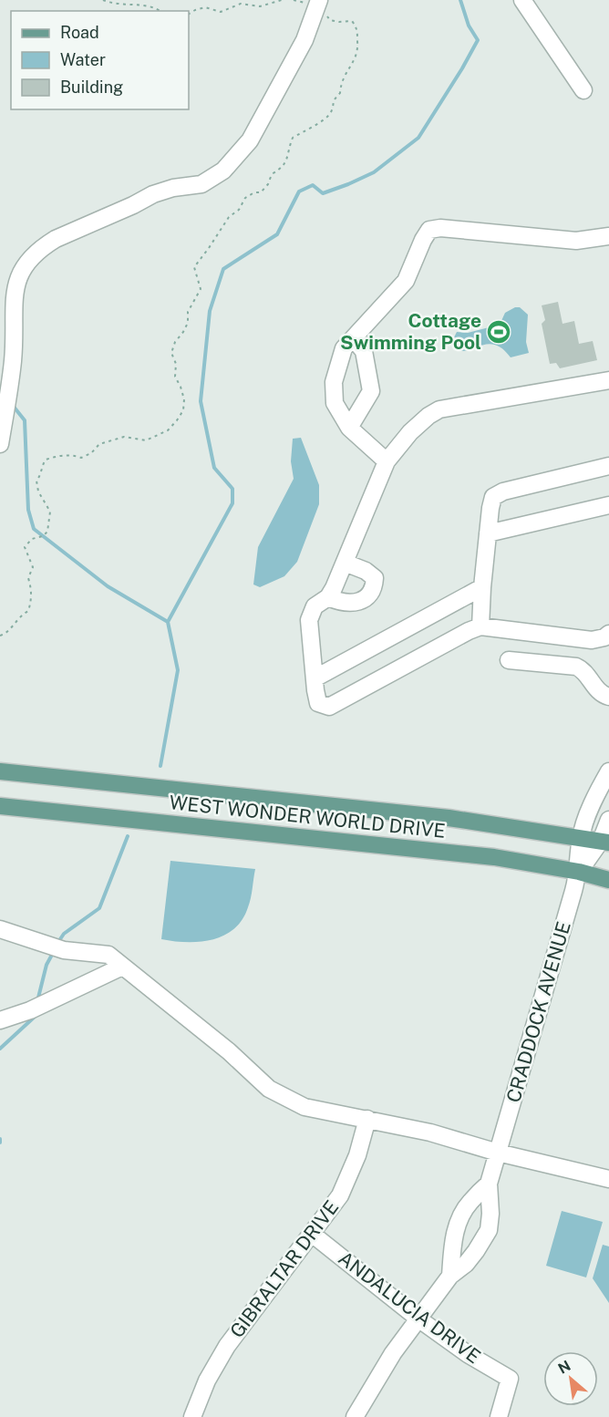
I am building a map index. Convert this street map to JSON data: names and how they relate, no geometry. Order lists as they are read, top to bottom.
{
  "streets": {
    "main road": ["WEST WONDER WORLD DRIVE"],
    "street": ["CRADDOCK AVENUE", "GIBRALTAR DRIVE", "ANDALUCIA DRIVE"]
  },
  "crossings": [
    ["WEST WONDER WORLD DRIVE", "CRADDOCK AVENUE"],
    ["GIBRALTAR DRIVE", "ANDALUCIA DRIVE"]
  ],
  "places": {
    "sports": ["Cottage Swimming Pool"]
  },
  "legend": ["Road", "Water", "Building"],
  "north": "top left"
}
